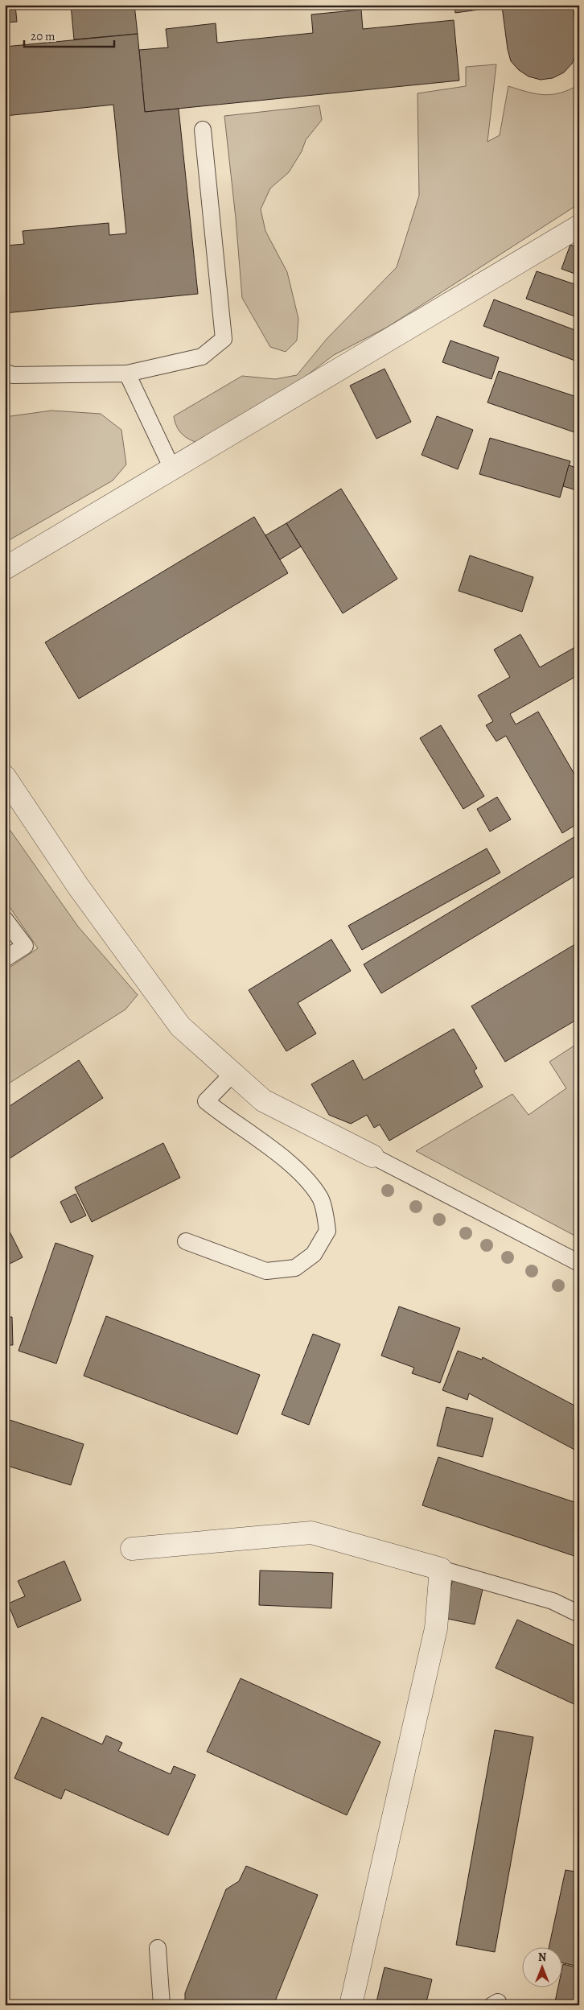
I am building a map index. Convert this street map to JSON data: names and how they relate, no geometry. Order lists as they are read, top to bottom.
{
  "scale_bar": "20 m",
  "north": "top"
}
